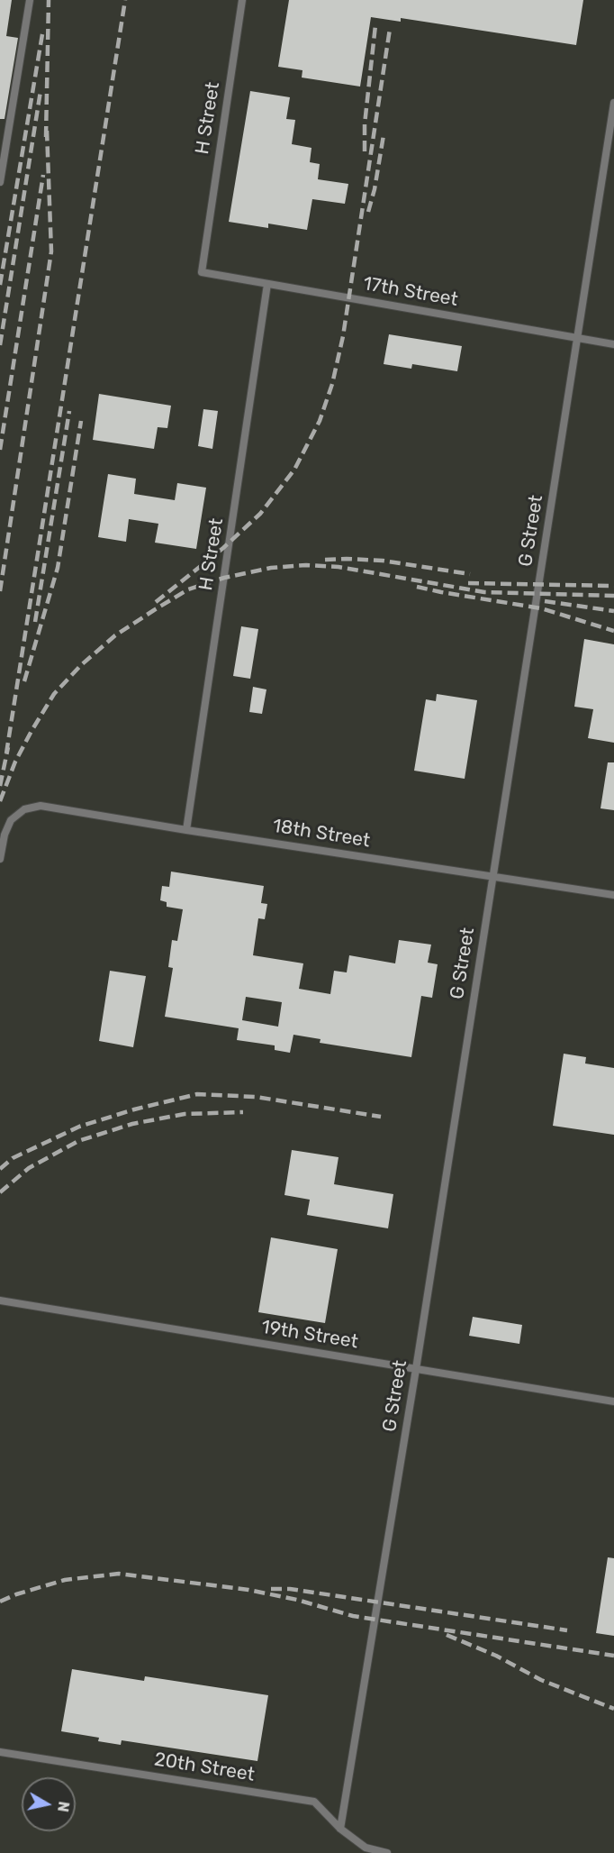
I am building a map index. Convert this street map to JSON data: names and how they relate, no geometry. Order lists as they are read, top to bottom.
{
  "streets": {
    "lane": [
      "H Street",
      "17th Street",
      "G Street",
      "18th Street",
      "19th Street",
      "20th Street"
    ]
  },
  "crossings": [
    ["H Street", "17th Street"],
    ["H Street", "18th Street"],
    ["17th Street", "G Street"],
    ["G Street", "18th Street"],
    ["G Street", "19th Street"],
    ["G Street", "20th Street"]
  ],
  "north": "right"
}
